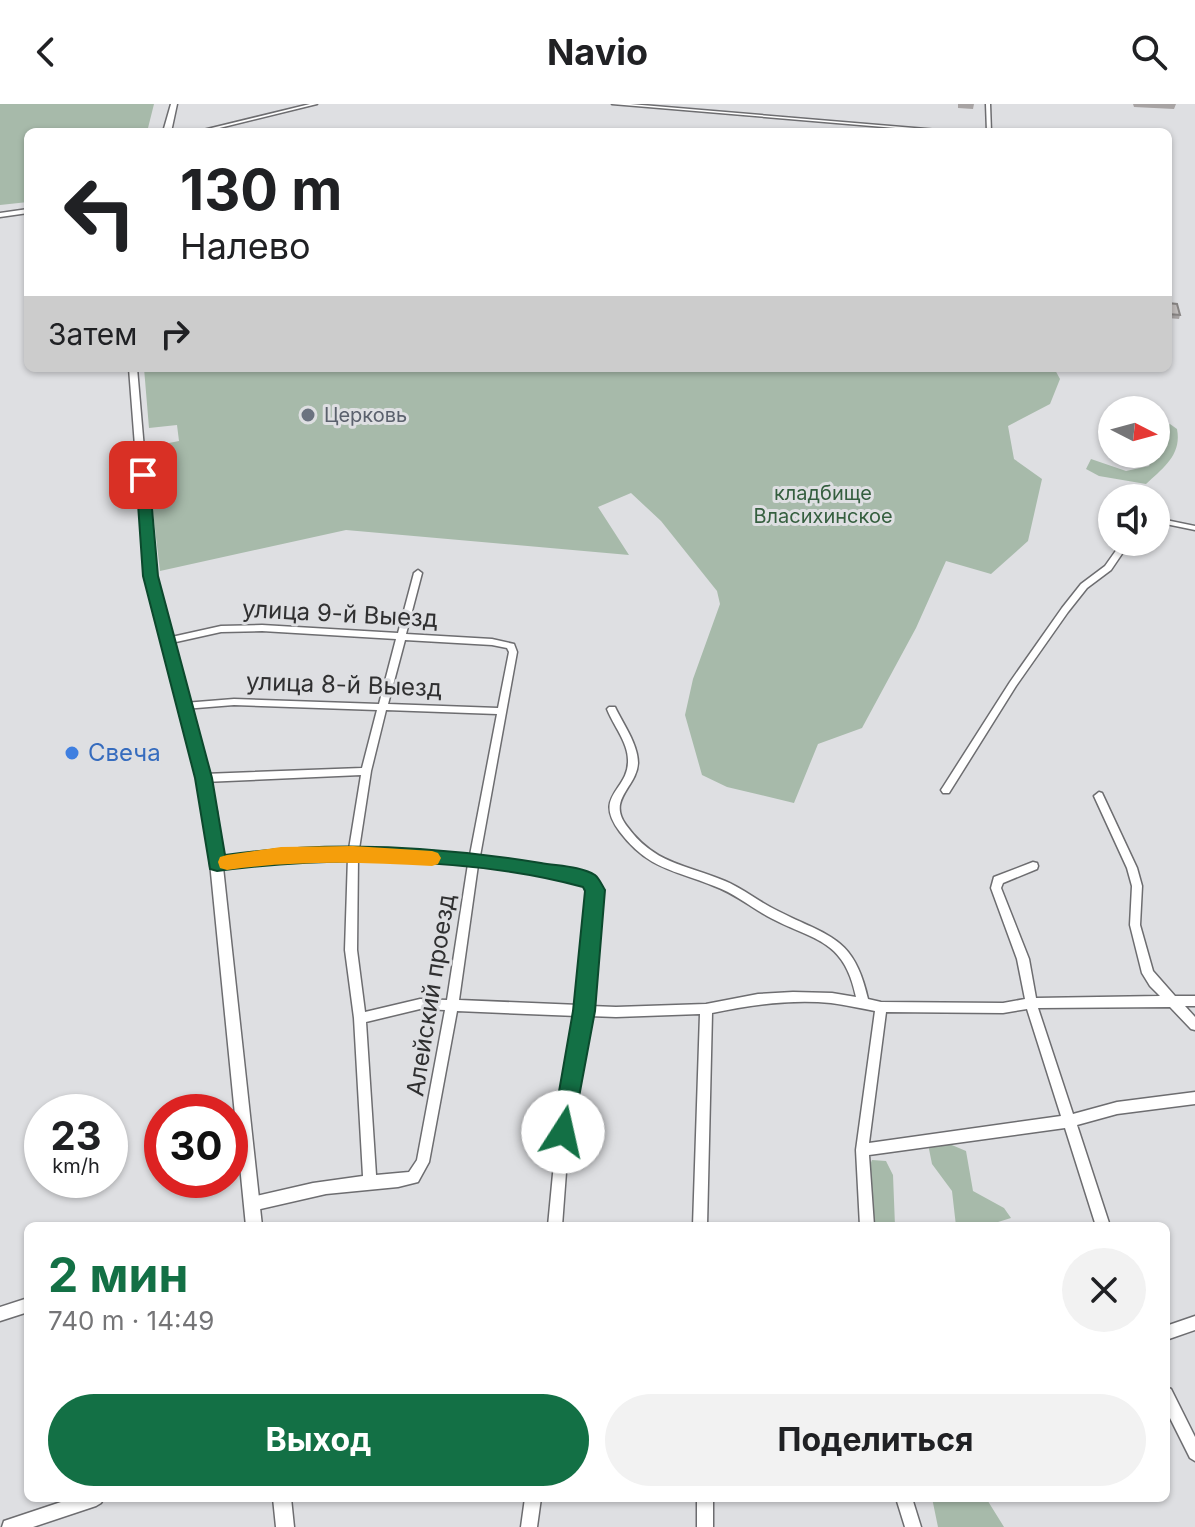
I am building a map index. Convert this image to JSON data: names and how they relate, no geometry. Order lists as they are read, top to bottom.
{
  "streets": {
    "street": ["улица 9-й Выезд", "улица 8-й Выезд", "Алейский проезд"]
  },
  "crossings": [
    ["улица 9-й Выезд", "Алейский проезд"],
    ["улица 8-й Выезд", "Алейский проезд"]
  ],
  "parks": ["кладбище Власихинское"],
  "places": ["Церковь", "Свеча"],
  "north": "right",
  "page": {
    "header": "Navio",
    "turn": ["130 m", "Налево"],
    "then": "Затем",
    "speed": "23 km/h",
    "limit": "30",
    "heading": ["2 мин", "740 m · 14:49"],
    "buttons": ["Выход", "Поделиться"]
  }
}
